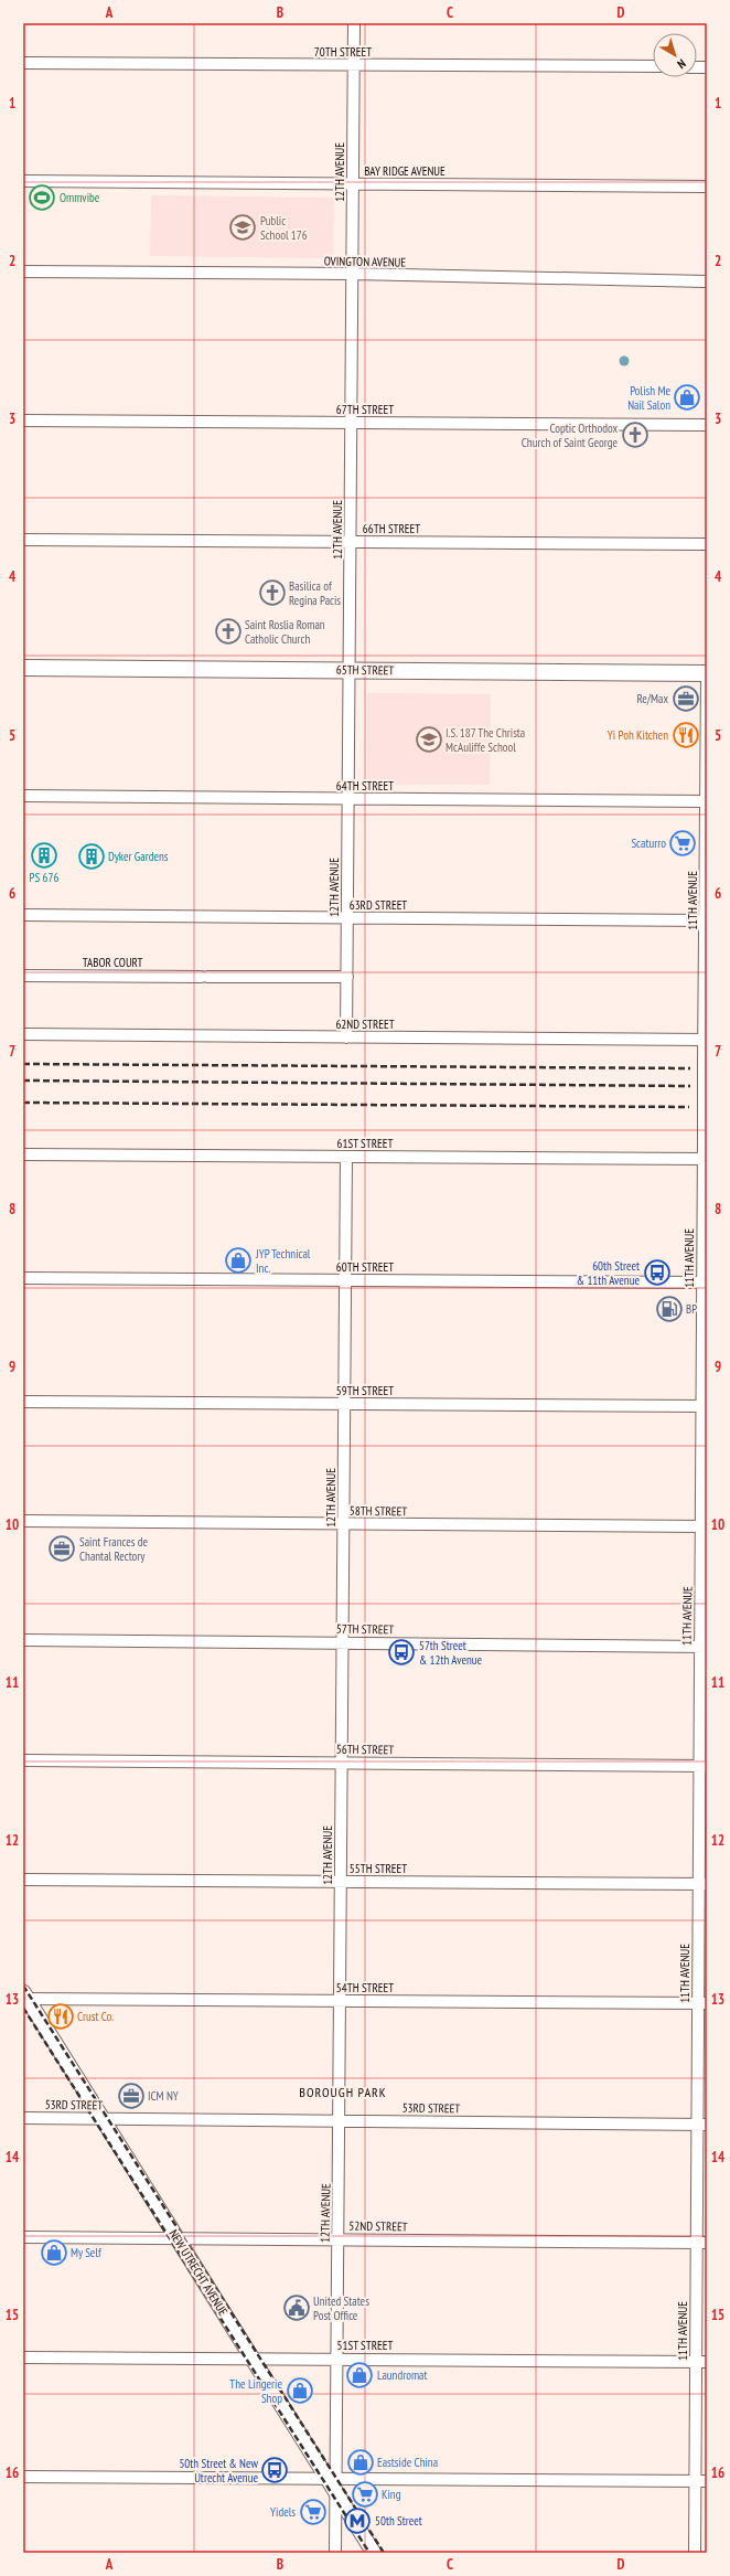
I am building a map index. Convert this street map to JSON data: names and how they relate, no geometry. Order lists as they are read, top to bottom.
{
  "streets": {
    "main road": ["65TH STREET"],
    "street": [
      "70TH STREET",
      "BAY RIDGE AVENUE",
      "12TH AVENUE",
      "OVINGTON AVENUE",
      "67TH STREET",
      "66TH STREET",
      "64TH STREET",
      "11TH AVENUE",
      "63RD STREET",
      "TABOR COURT",
      "62ND STREET",
      "61ST STREET",
      "60TH STREET",
      "59TH STREET",
      "58TH STREET",
      "57TH STREET",
      "56TH STREET",
      "55TH STREET",
      "54TH STREET",
      "53RD STREET",
      "52ND STREET",
      "NEW UTRECHT AVENUE",
      "51ST STREET"
    ]
  },
  "crossings": [
    ["70TH STREET", "12TH AVENUE"],
    ["BAY RIDGE AVENUE", "12TH AVENUE"],
    ["12TH AVENUE", "OVINGTON AVENUE"],
    ["12TH AVENUE", "67TH STREET"],
    ["12TH AVENUE", "66TH STREET"],
    ["12TH AVENUE", "65TH STREET"],
    ["12TH AVENUE", "64TH STREET"],
    ["12TH AVENUE", "63RD STREET"],
    ["12TH AVENUE", "TABOR COURT"],
    ["12TH AVENUE", "62ND STREET"],
    ["12TH AVENUE", "61ST STREET"],
    ["12TH AVENUE", "60TH STREET"],
    ["12TH AVENUE", "59TH STREET"],
    ["12TH AVENUE", "58TH STREET"],
    ["12TH AVENUE", "57TH STREET"],
    ["12TH AVENUE", "56TH STREET"],
    ["12TH AVENUE", "55TH STREET"],
    ["12TH AVENUE", "54TH STREET"],
    ["12TH AVENUE", "53RD STREET"],
    ["12TH AVENUE", "52ND STREET"],
    ["12TH AVENUE", "NEW UTRECHT AVENUE"],
    ["12TH AVENUE", "51ST STREET"],
    ["64TH STREET", "11TH AVENUE"],
    ["11TH AVENUE", "63RD STREET"],
    ["11TH AVENUE", "62ND STREET"],
    ["11TH AVENUE", "61ST STREET"],
    ["11TH AVENUE", "60TH STREET"],
    ["11TH AVENUE", "59TH STREET"],
    ["11TH AVENUE", "58TH STREET"],
    ["11TH AVENUE", "57TH STREET"],
    ["11TH AVENUE", "56TH STREET"],
    ["11TH AVENUE", "55TH STREET"],
    ["11TH AVENUE", "54TH STREET"],
    ["11TH AVENUE", "53RD STREET"],
    ["11TH AVENUE", "52ND STREET"],
    ["11TH AVENUE", "51ST STREET"],
    ["54TH STREET", "NEW UTRECHT AVENUE"],
    ["53RD STREET", "NEW UTRECHT AVENUE"],
    ["52ND STREET", "NEW UTRECHT AVENUE"],
    ["NEW UTRECHT AVENUE", "51ST STREET"]
  ],
  "districts": ["BOROUGH PARK"],
  "places": {
    "sports": ["Ommvibe"],
    "school or university": ["Public School 176", "I.S. 187 The Christa McAuliffe School"],
    "shop": [
      "Polish Me Nail Salon",
      "JYP Technical Inc.",
      "My Self",
      "Laundromat",
      "The Lingerie Shop",
      "Eastside China"
    ],
    "church": ["Coptic Orthodox Church of Saint George", "Basilica of Regina Pacis", "Saint Roslia Roman Catholic Church"],
    "office": ["Re/Max", "Saint Frances de Chantal Rectory", "ICM NY"],
    "restaurant": ["Yi Poh Kitchen", "Crust Co."],
    "supermarket": ["Scaturro", "King", "Yidels"],
    "building": ["PS 676", "Dyker Gardens"],
    "bus stop": ["60th Street & 11th Avenue", "57th Street & 12th Avenue", "50th Street & New Utrecht Avenue"],
    "fuel station": ["BP"],
    "public building": ["United States Post Office"],
    "metro station": ["50th Street"]
  },
  "north": "bottom right",
  "grid": {
    "columns": [
      "A",
      "B",
      "C",
      "D"
    ],
    "rows": [
      "1",
      "2",
      "3",
      "4",
      "5",
      "6",
      "7",
      "8",
      "9",
      "10",
      "11",
      "12",
      "13",
      "14",
      "15",
      "16"
    ]
  }
}
